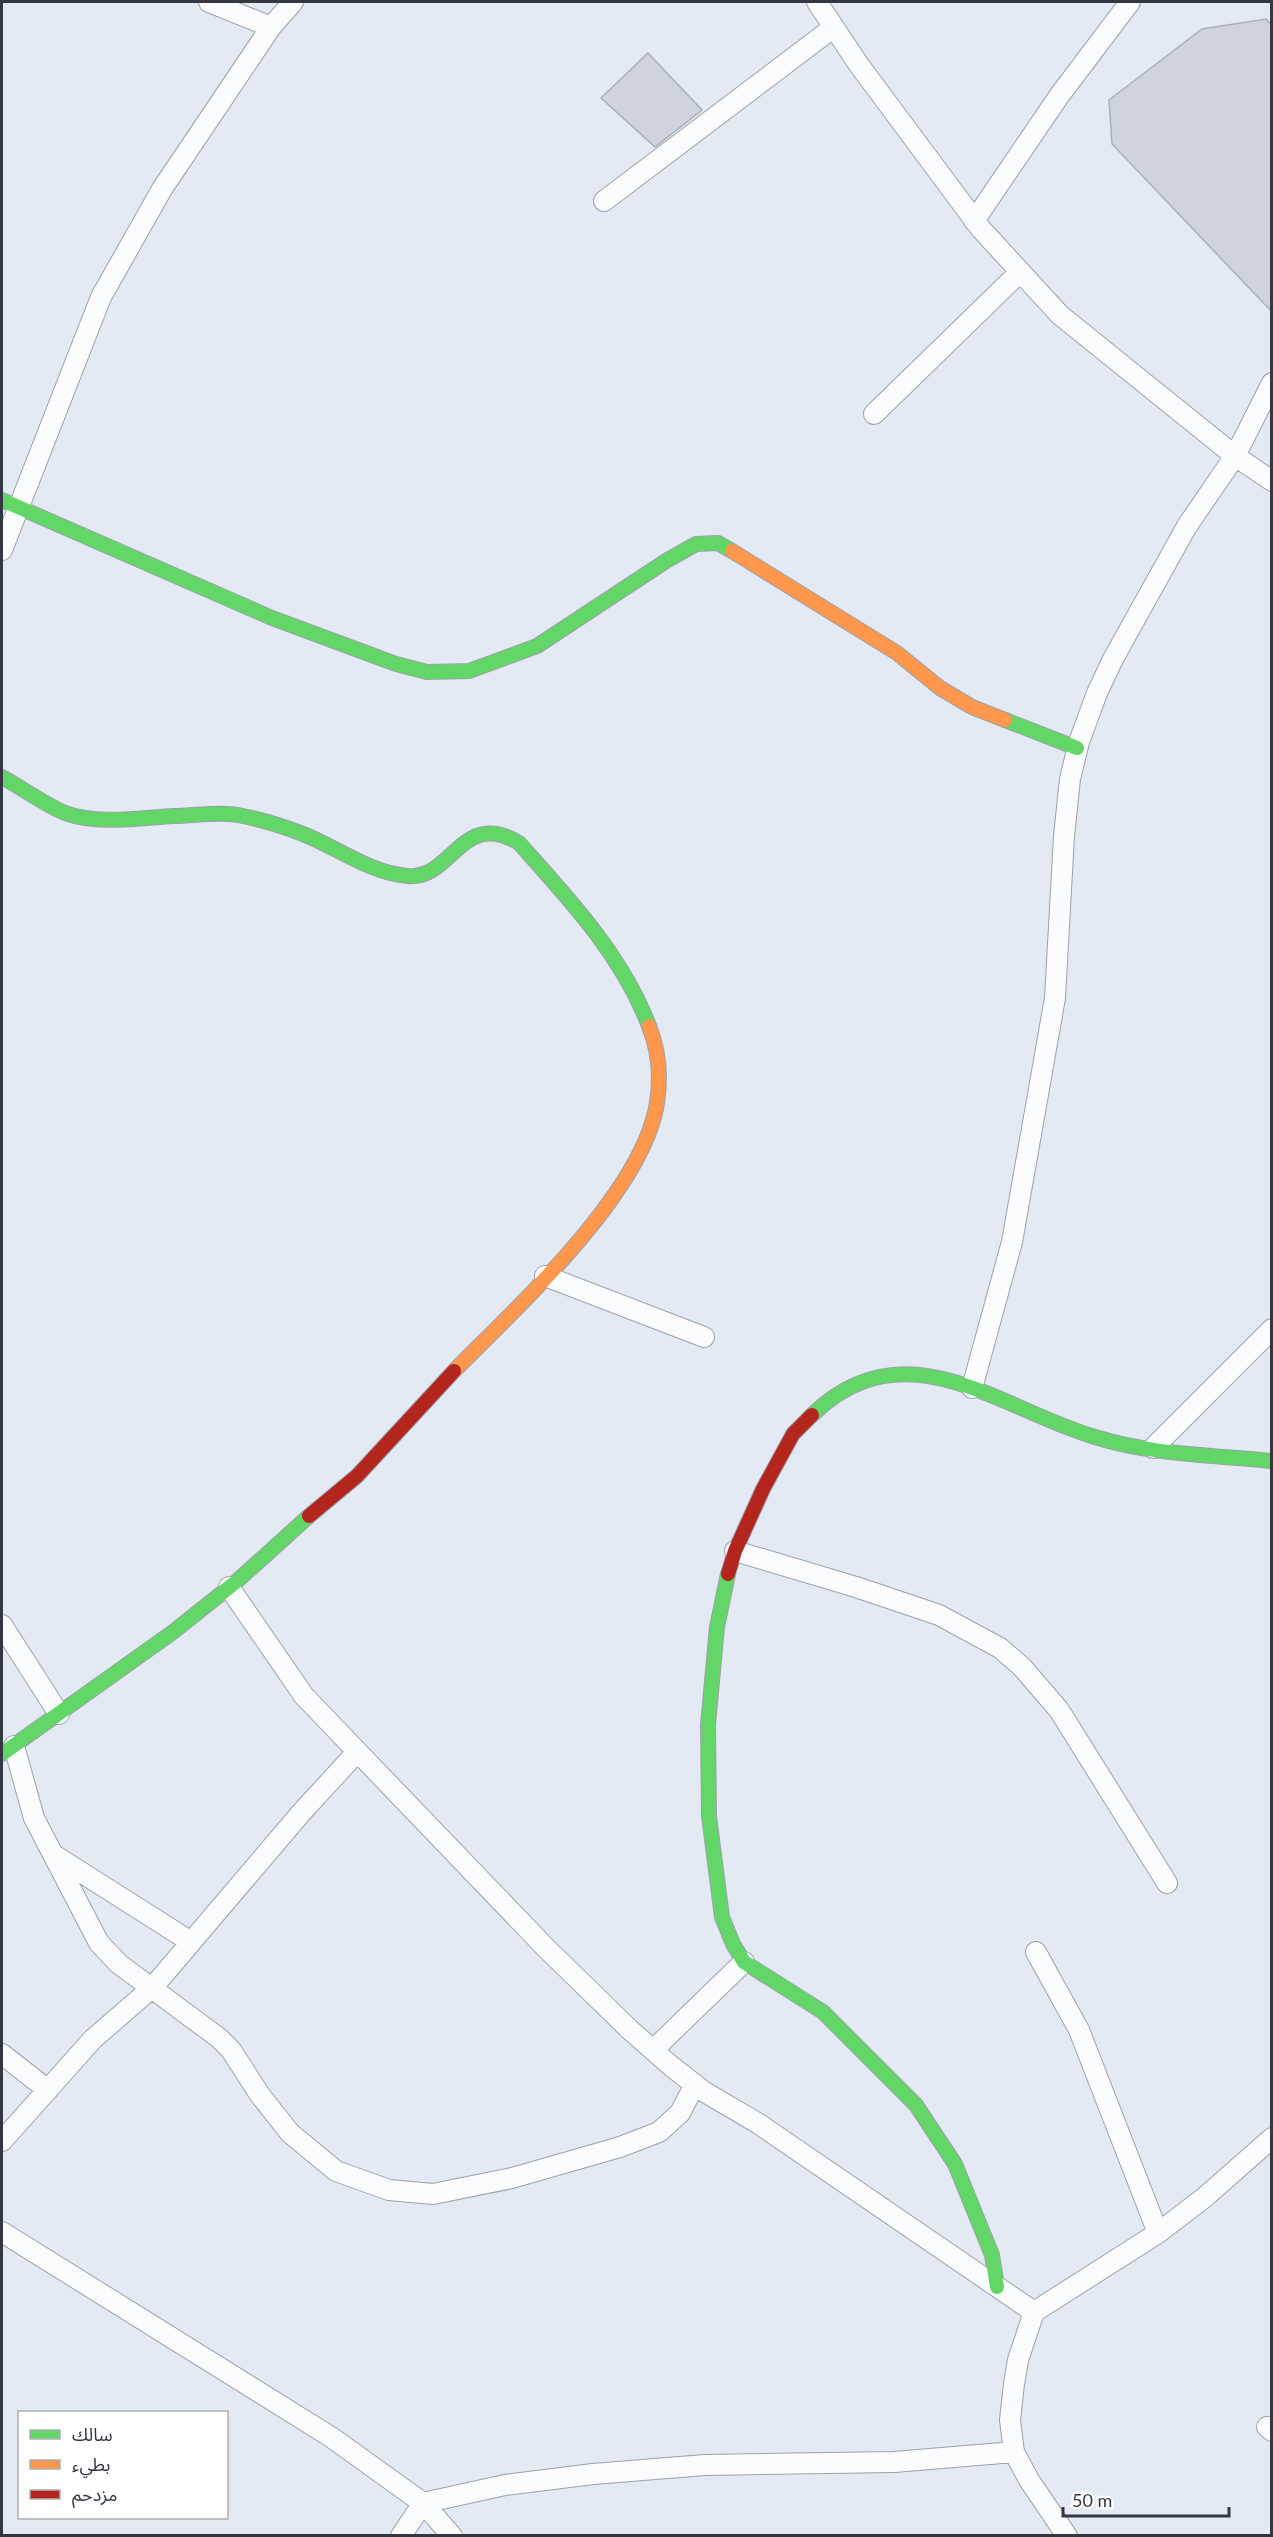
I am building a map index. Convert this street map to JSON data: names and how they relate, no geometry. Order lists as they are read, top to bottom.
{
  "legend": ["سالك", "بطيء", "مزدحم"],
  "scale_bar": "50 m"
}
